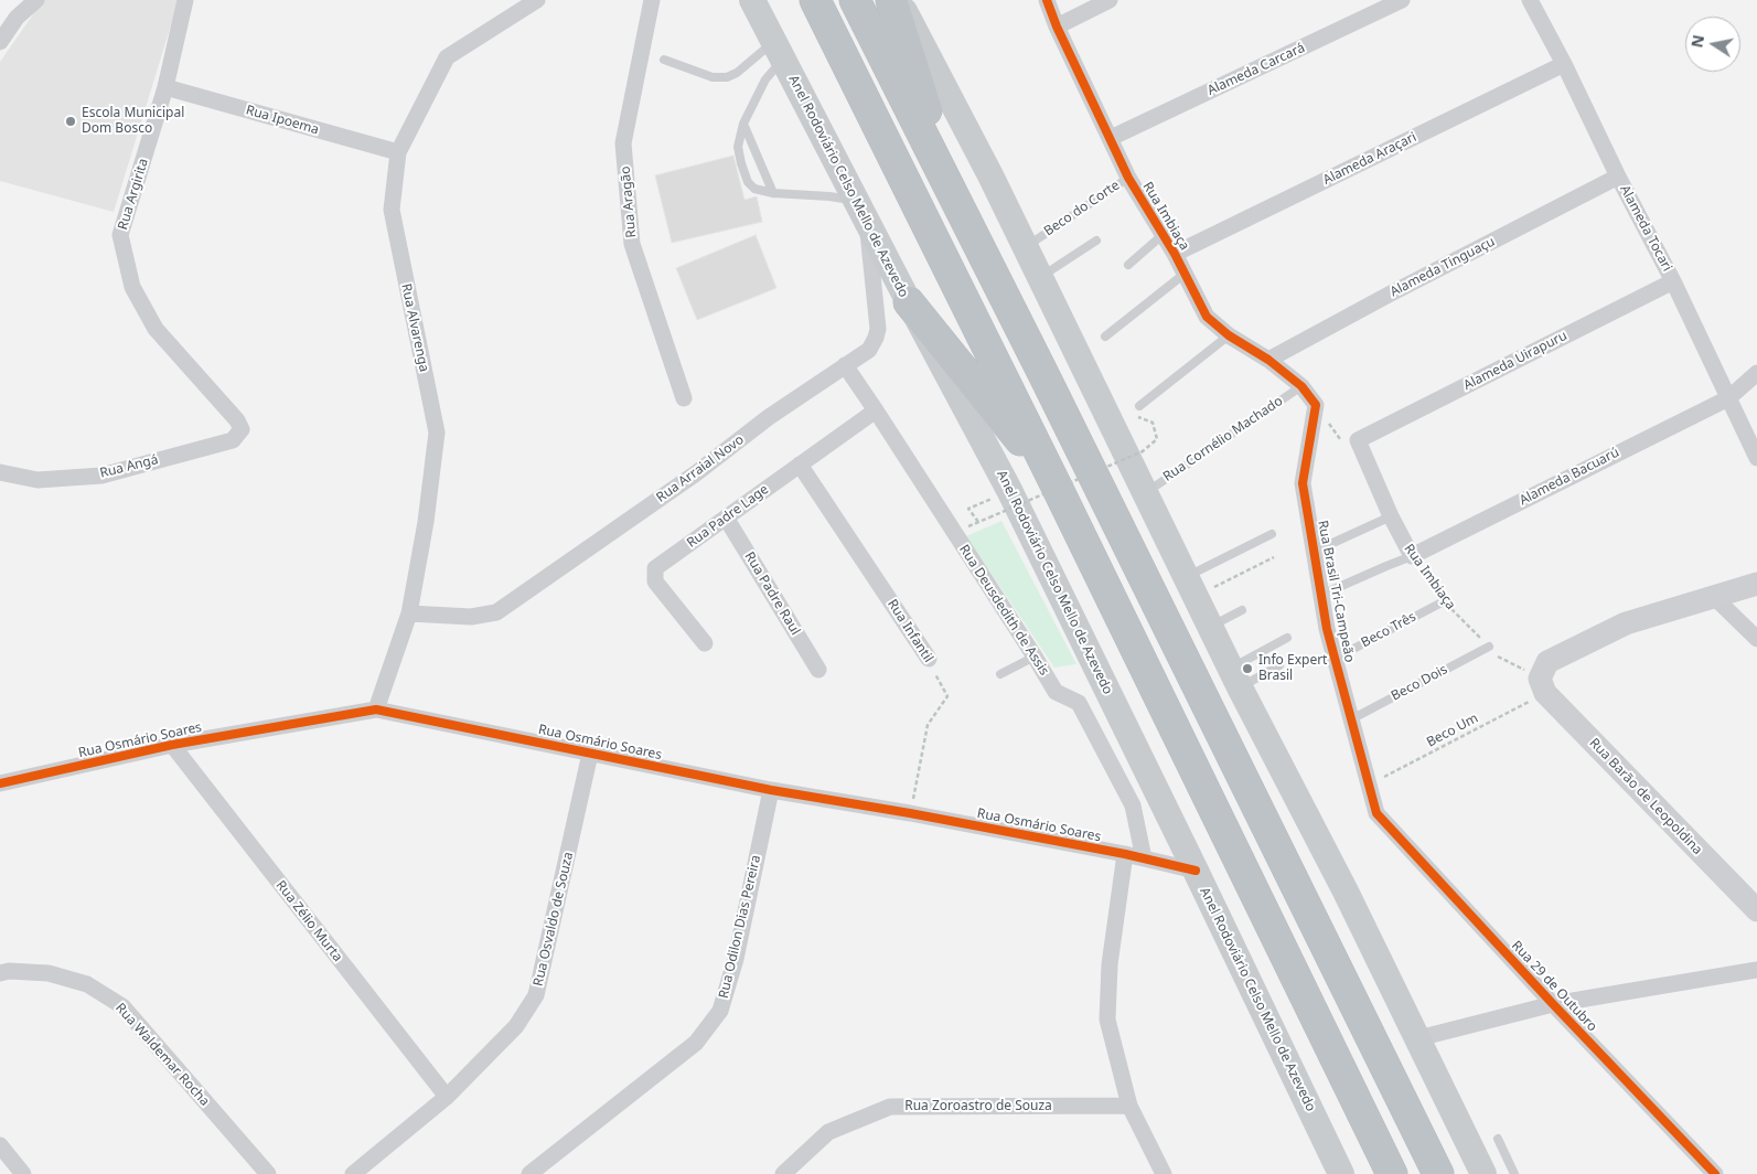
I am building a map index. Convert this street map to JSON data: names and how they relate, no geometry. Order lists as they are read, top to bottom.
{
  "streets": {
    "main road": ["Anel Rodoviário Celso Mello de Azevedo"],
    "street": [
      "Alameda Carcará",
      "Rua Ipoema",
      "Alameda Araçari",
      "Rua Argirita",
      "Rua Aragão",
      "Rua Imbiaça",
      "Alameda Tocari",
      "Alameda Tinguaçu",
      "Rua Alvarenga",
      "Alameda Uirapuru",
      "Rua Angá",
      "Rua Arraial Novo",
      "Alameda Bacuarú",
      "Rua Padre Lage",
      "Rua Brasil Tri-Campeão",
      "Rua Padre Raul",
      "Rua Deusdedith de Assis",
      "Rua Infantil",
      "Rua Osmário Soares",
      "Rua Barão de Leopoldina",
      "Rua Osvaldo de Souza",
      "Rua Zélio Murta",
      "Rua Odilon Dias Pereira",
      "Rua 29 de Outubro",
      "Rua Waldemar Rocha",
      "Rua Zoroastro de Souza"
    ],
    "lane": [
      "Beco do Corte",
      "Rua Cornélio Machado",
      "Beco Três",
      "Beco Dois"
    ],
    "path": ["Beco Um"]
  },
  "crossings": [
    ["Alameda Carcará", "Rua Imbiaça"],
    ["Rua Ipoema", "Rua Argirita"],
    ["Rua Ipoema", "Rua Alvarenga"],
    ["Alameda Araçari", "Rua Imbiaça"],
    ["Alameda Araçari", "Alameda Tocari"],
    ["Anel Rodoviário Celso Mello de Azevedo", "Rua Arraial Novo"],
    ["Anel Rodoviário Celso Mello de Azevedo", "Rua Osmário Soares"],
    ["Rua Argirita", "Rua Angá"],
    ["Beco do Corte", "Rua Imbiaça"],
    ["Rua Imbiaça", "Alameda Tinguaçu"],
    ["Rua Imbiaça", "Alameda Uirapuru"],
    ["Rua Imbiaça", "Rua Cornélio Machado"],
    ["Rua Imbiaça", "Alameda Bacuarú"],
    ["Rua Imbiaça", "Rua Brasil Tri-Campeão"],
    ["Rua Imbiaça", "Beco Três"],
    ["Rua Imbiaça", "Beco Dois"],
    ["Rua Imbiaça", "Beco Um"],
    ["Rua Imbiaça", "Rua Barão de Leopoldina"],
    ["Alameda Tocari", "Alameda Tinguaçu"],
    ["Alameda Tocari", "Alameda Uirapuru"],
    ["Alameda Tocari", "Alameda Bacuarú"],
    ["Rua Alvarenga", "Rua Arraial Novo"],
    ["Rua Alvarenga", "Rua Osmário Soares"],
    ["Rua Arraial Novo", "Rua Deusdedith de Assis"],
    ["Rua Padre Lage", "Rua Padre Raul"],
    ["Rua Padre Lage", "Rua Deusdedith de Assis"],
    ["Rua Padre Lage", "Rua Infantil"],
    ["Rua Brasil Tri-Campeão", "Beco Três"],
    ["Rua Brasil Tri-Campeão", "Beco Dois"],
    ["Rua Brasil Tri-Campeão", "Beco Um"],
    ["Rua Brasil Tri-Campeão", "Rua 29 de Outubro"],
    ["Rua Deusdedith de Assis", "Rua Osmário Soares"],
    ["Rua Infantil", "Rua Osmário Soares"],
    ["Beco Um", "Rua Barão de Leopoldina"],
    ["Rua Osmário Soares", "Rua Osvaldo de Souza"],
    ["Rua Osmário Soares", "Rua Zélio Murta"],
    ["Rua Osmário Soares", "Rua Odilon Dias Pereira"],
    ["Rua Osvaldo de Souza", "Rua Zélio Murta"]
  ],
  "places": ["Escola Municipal Dom Bosco", "Info Expert Brasil"],
  "north": "left"
}
